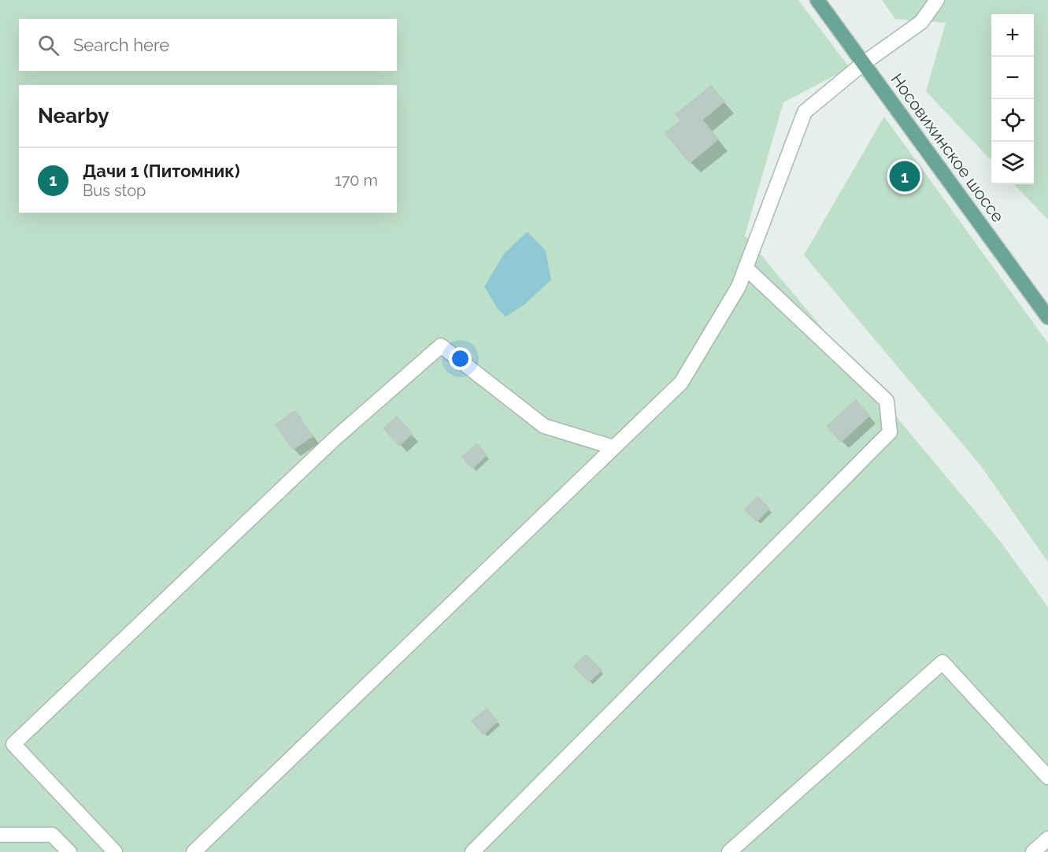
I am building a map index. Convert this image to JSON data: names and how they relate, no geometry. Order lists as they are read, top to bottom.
{
  "streets": {
    "main road": ["Носовихинское шоссе"]
  },
  "page": {
    "map_buttons": ["+", "−"],
    "search": "Search here",
    "heading": "Nearby",
    "list": [
      {
        "mark": "1",
        "name": "Дачи 1 (Питомник)",
        "note": "Bus stop",
        "value": "170 m"
      }
    ],
    "pins": "1"
  }
}
